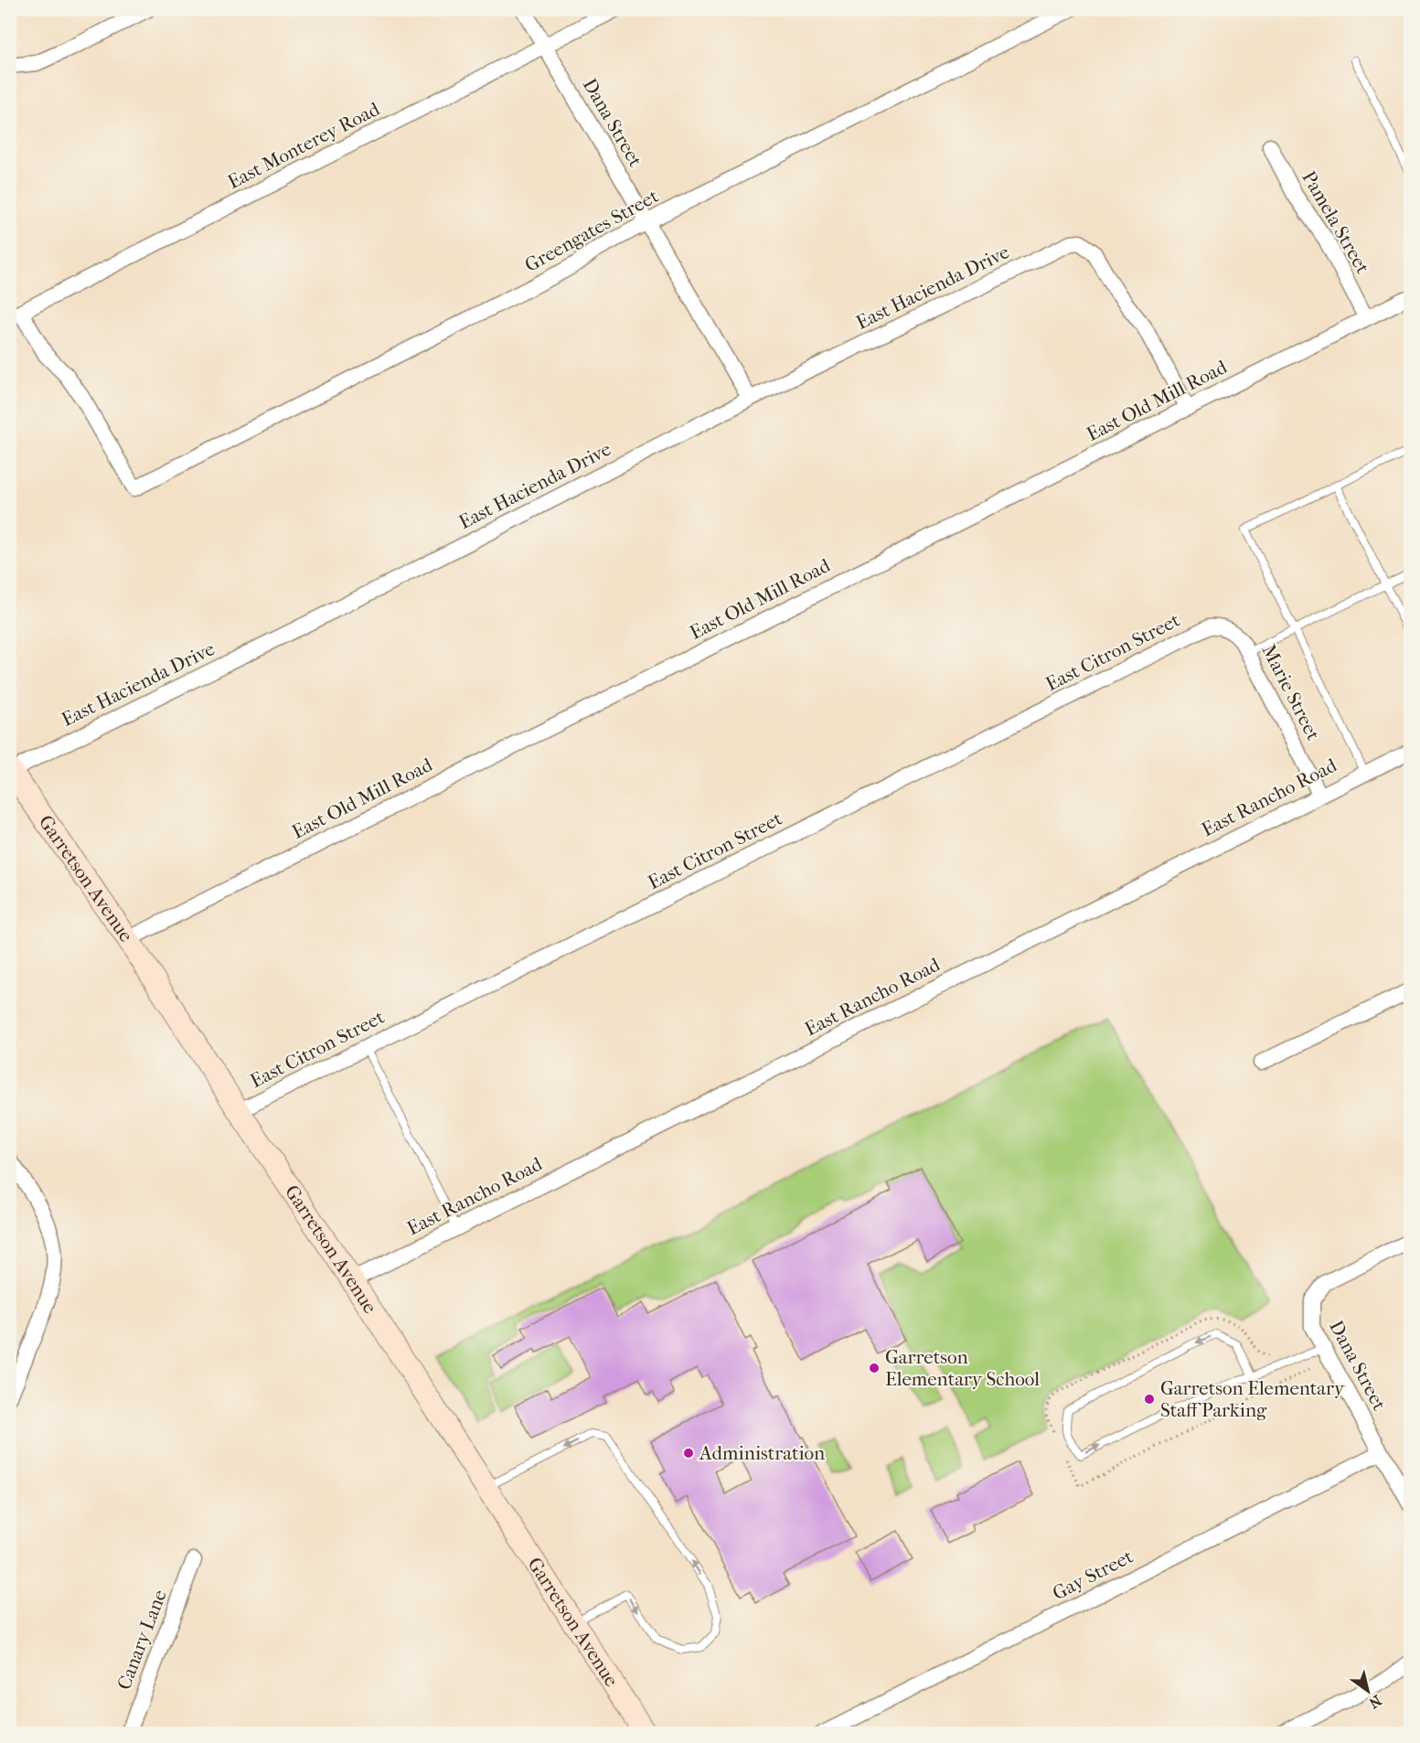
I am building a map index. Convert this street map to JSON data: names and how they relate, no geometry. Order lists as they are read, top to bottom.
{
  "streets": {
    "street": [
      "Dana Street",
      "East Monterey Road",
      "Pamela Street",
      "Greengates Street",
      "East Hacienda Drive",
      "East Old Mill Road",
      "East Citron Street",
      "Marie Street",
      "East Rancho Road",
      "Garretson Avenue",
      "Gay Street",
      "Canary Lane"
    ]
  },
  "crossings": [
    ["Dana Street", "East Monterey Road"],
    ["Dana Street", "Greengates Street"],
    ["Dana Street", "East Hacienda Drive"],
    ["Dana Street", "Gay Street"],
    ["East Monterey Road", "Greengates Street"],
    ["Pamela Street", "East Old Mill Road"],
    ["East Hacienda Drive", "East Old Mill Road"],
    ["East Hacienda Drive", "Garretson Avenue"],
    ["East Old Mill Road", "Garretson Avenue"],
    ["East Citron Street", "Marie Street"],
    ["East Citron Street", "Garretson Avenue"],
    ["Marie Street", "East Rancho Road"],
    ["East Rancho Road", "Garretson Avenue"]
  ],
  "places": ["Garretson Elementary School", "Garretson Elementary Staff Parking", "Administration"],
  "north": "bottom right"
}
